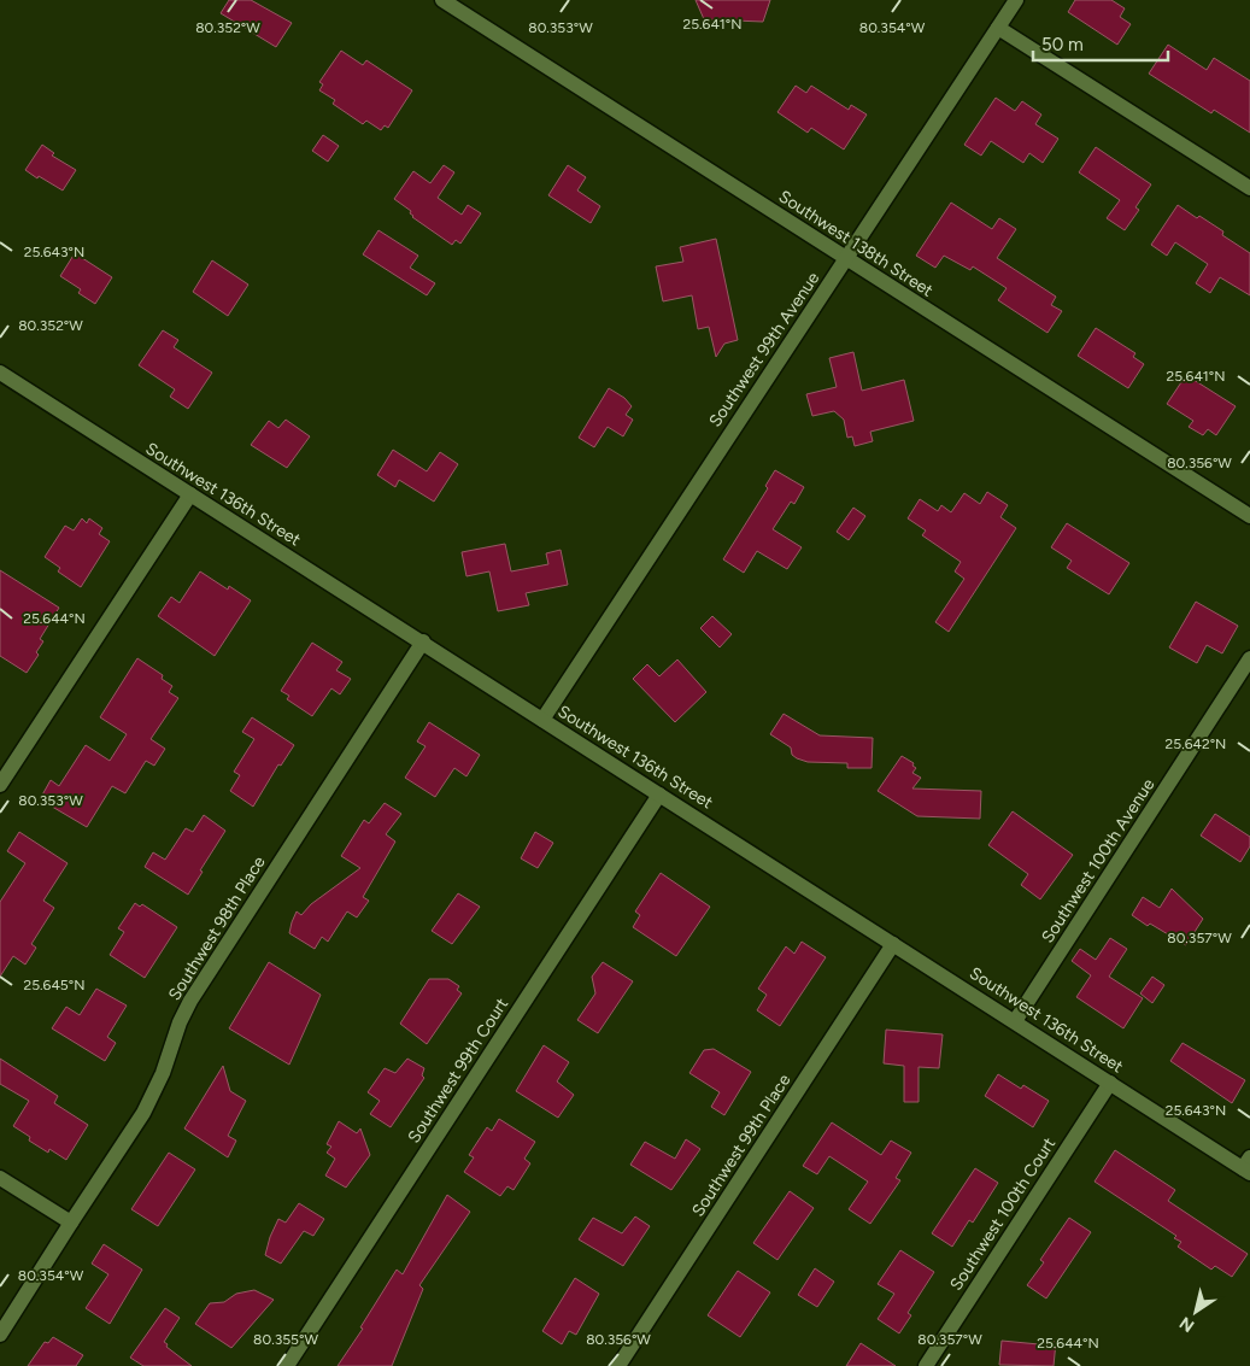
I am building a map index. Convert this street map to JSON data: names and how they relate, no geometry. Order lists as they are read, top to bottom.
{
  "streets": {
    "street": [
      "Southwest 138th Street",
      "Southwest 99th Avenue",
      "Southwest 136th Street",
      "Southwest 100th Avenue",
      "Southwest 98th Place",
      "Southwest 99th Court",
      "Southwest 99th Place",
      "Southwest 100th Court"
    ]
  },
  "crossings": [
    ["Southwest 138th Street", "Southwest 99th Avenue"],
    ["Southwest 99th Avenue", "Southwest 136th Street"],
    ["Southwest 136th Street", "Southwest 100th Avenue"],
    ["Southwest 136th Street", "Southwest 98th Place"],
    ["Southwest 136th Street", "Southwest 99th Court"],
    ["Southwest 136th Street", "Southwest 99th Place"],
    ["Southwest 136th Street", "Southwest 100th Court"]
  ],
  "scale_bar": "50 m",
  "north": "bottom left",
  "coordinates": [
    "25.641°N",
    "80.352°W",
    "80.353°W",
    "80.354°W",
    "25.643°N",
    "80.356°W",
    "25.644°N",
    "25.642°N",
    "80.357°W",
    "25.645°N",
    "80.355°W"
  ]
}
